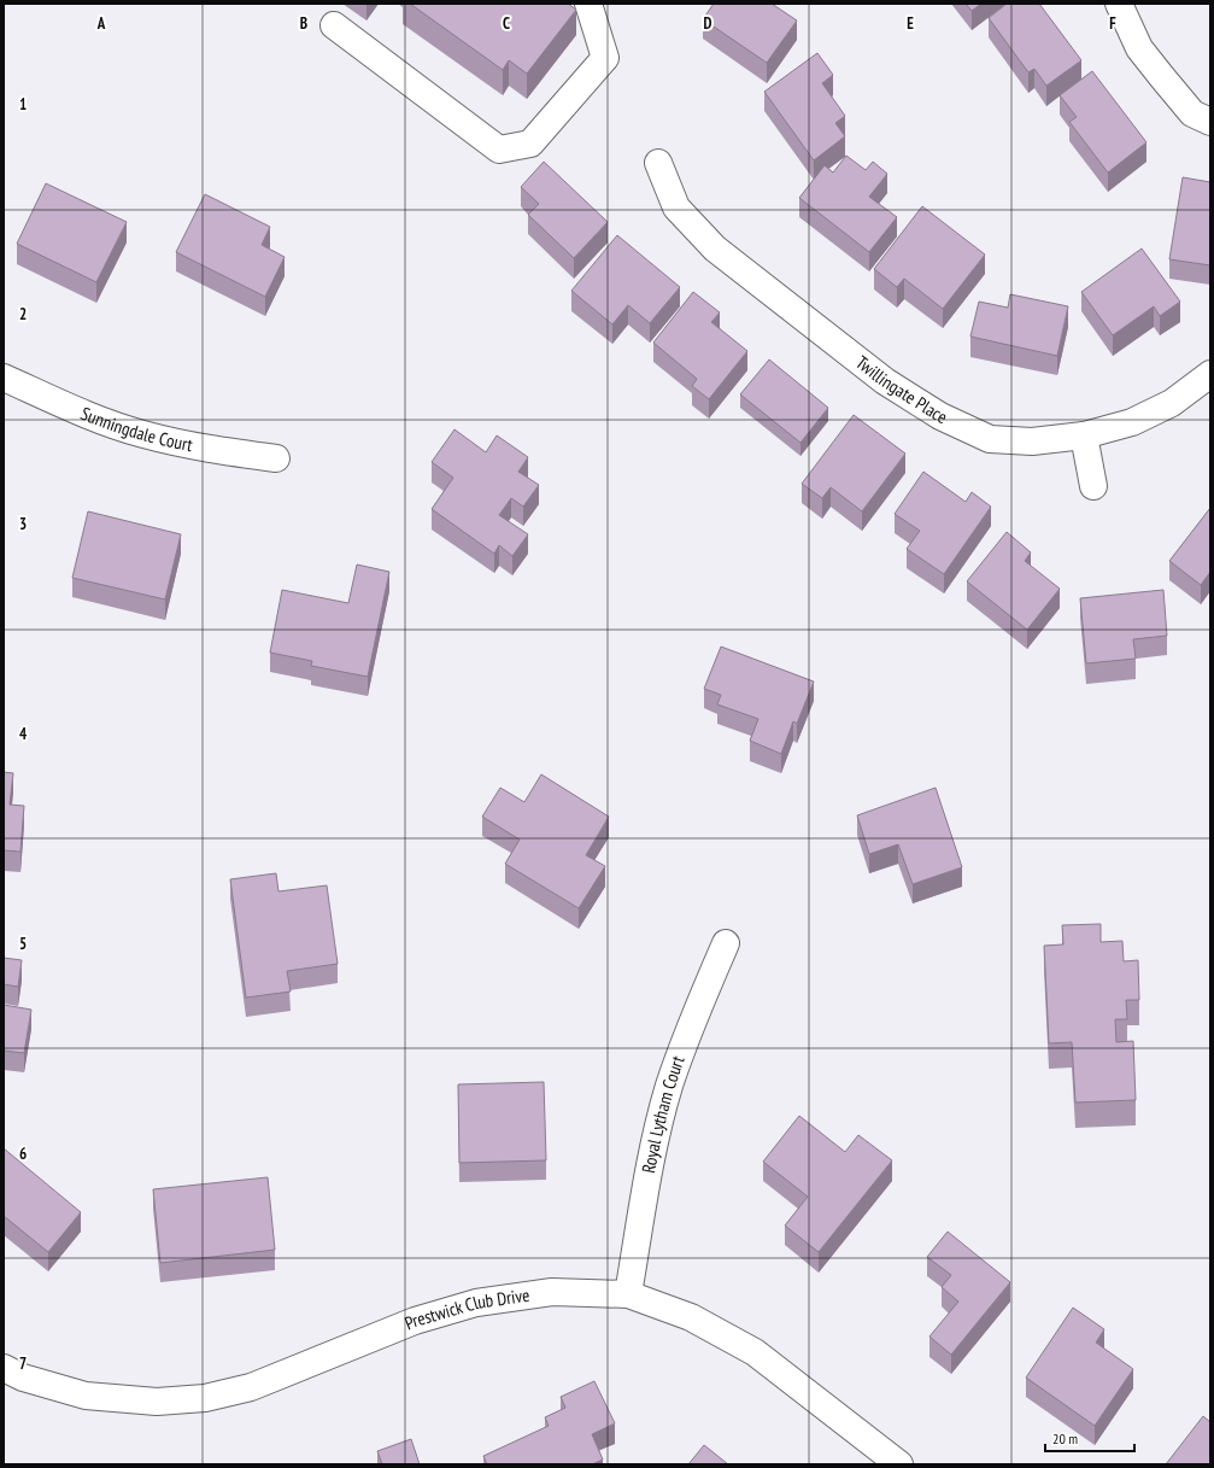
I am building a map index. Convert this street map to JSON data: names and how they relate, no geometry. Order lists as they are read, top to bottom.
{
  "streets": {
    "street": [
      "Twillingate Place",
      "Sunningdale Court",
      "Royal Lytham Court",
      "Prestwick Club Drive"
    ]
  },
  "crossings": [
    ["Royal Lytham Court", "Prestwick Club Drive"]
  ],
  "scale_bar": "20 m",
  "grid": {
    "columns": [
      "A",
      "B",
      "C",
      "D",
      "E",
      "F"
    ],
    "rows": [
      "1",
      "2",
      "3",
      "4",
      "5",
      "6",
      "7"
    ]
  }
}
